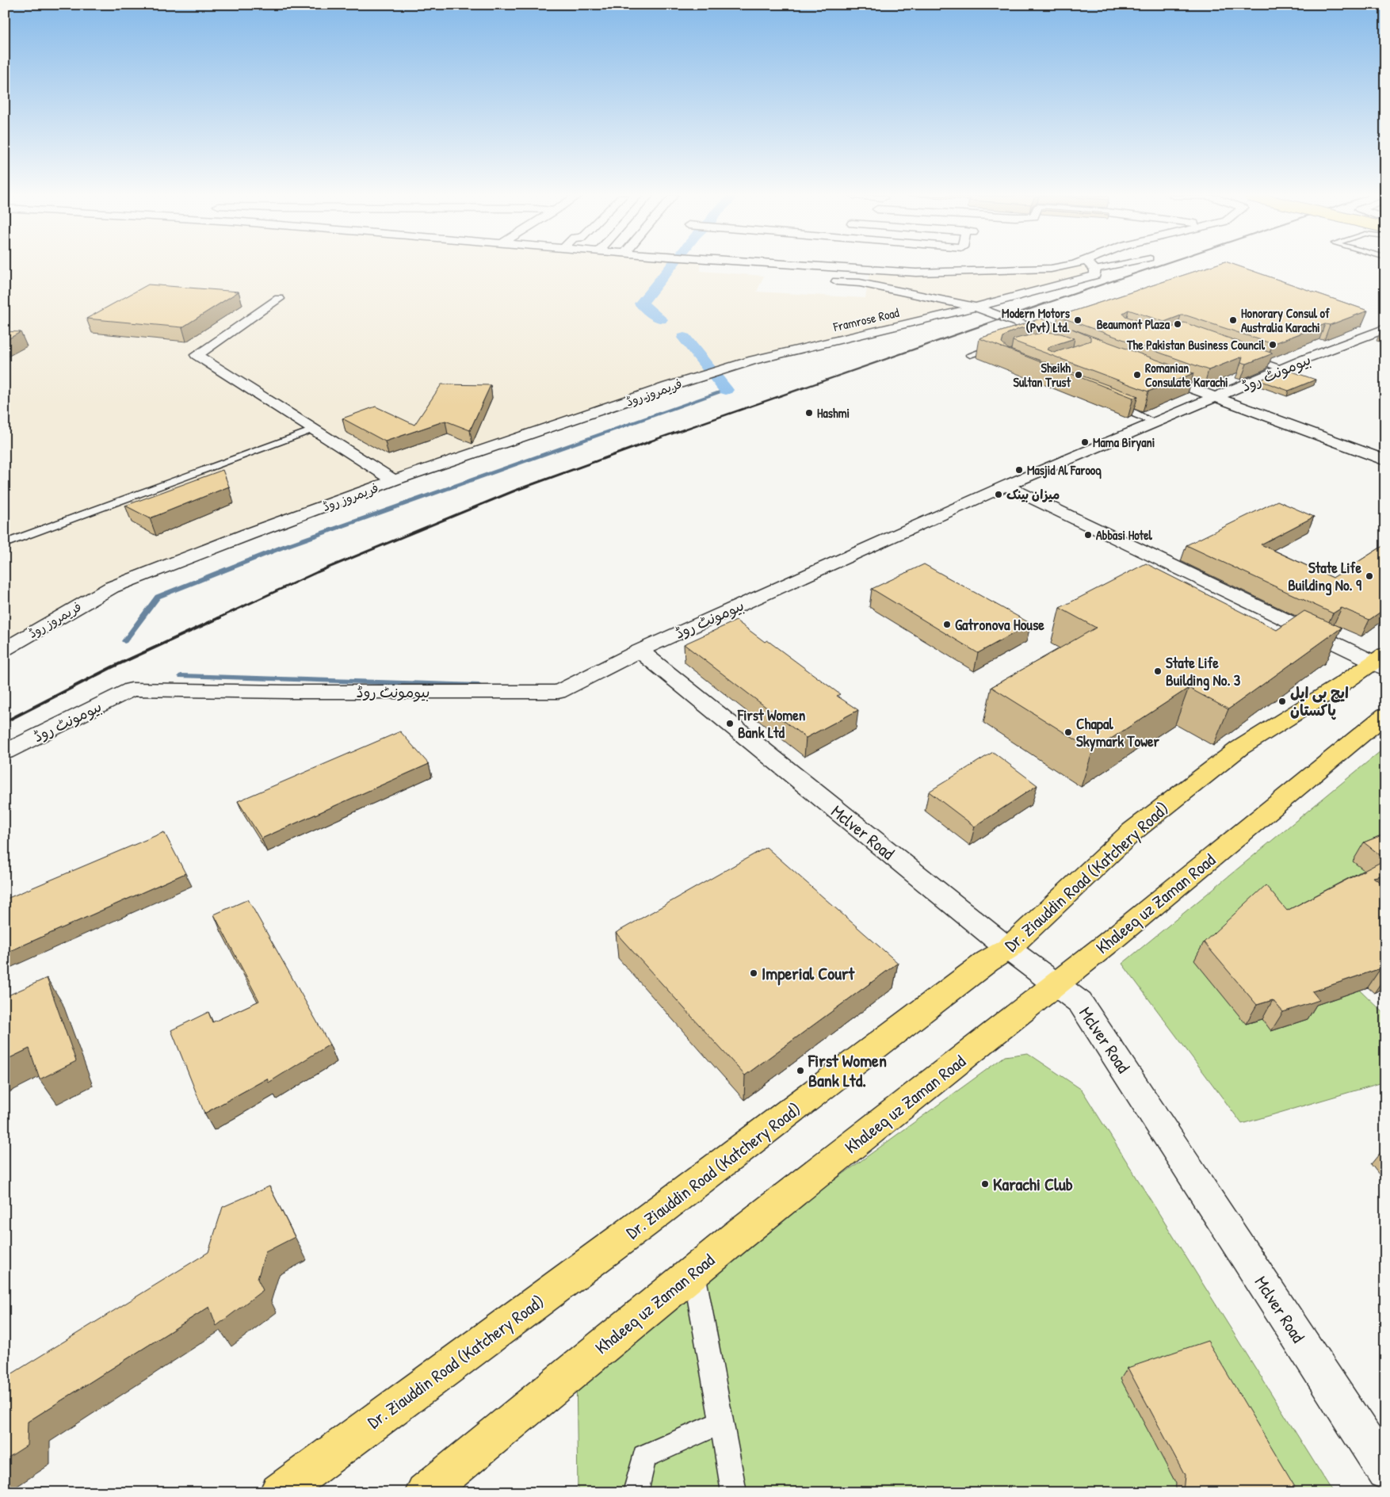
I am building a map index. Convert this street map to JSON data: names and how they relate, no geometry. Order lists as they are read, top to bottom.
{
  "streets": {
    "main road": ["Dr. Ziauddin Road (Katchery Road)", "Khaleeq uz Zaman Road"],
    "street": [
      "Framrose Road",
      "بیومونٹ روڈ",
      "فریمروز روڈ",
      "Mclver Road"
    ]
  },
  "crossings": [
    ["Framrose Road", "فریمروز روڈ"],
    ["بیومونٹ روڈ", "Mclver Road"],
    ["Mclver Road", "Dr. Ziauddin Road (Katchery Road)"],
    ["Mclver Road", "Khaleeq uz Zaman Road"]
  ],
  "places": [
    "Modern Motors (Pvt) Ltd.",
    "Honorary Consul of Australia Karachi",
    "Beaumont Plaza",
    "The Pakistan Business Council",
    "Sheikh Sultan Trust",
    "Romanian Consulate Karachi",
    "Hashmi",
    "Mama Biryani",
    "Masjid Al Farooq",
    "میزان بینک",
    "Abbasi Hotel",
    "State Life Building No. 9",
    "Gatronova House",
    "State Life Building No. 3",
    "ایچ بی ایل پاکستان",
    "First Women Bank Ltd",
    "Chapal Skymark Tower",
    "Imperial Court",
    "First Women Bank Ltd.",
    "Karachi Club"
  ]
}
